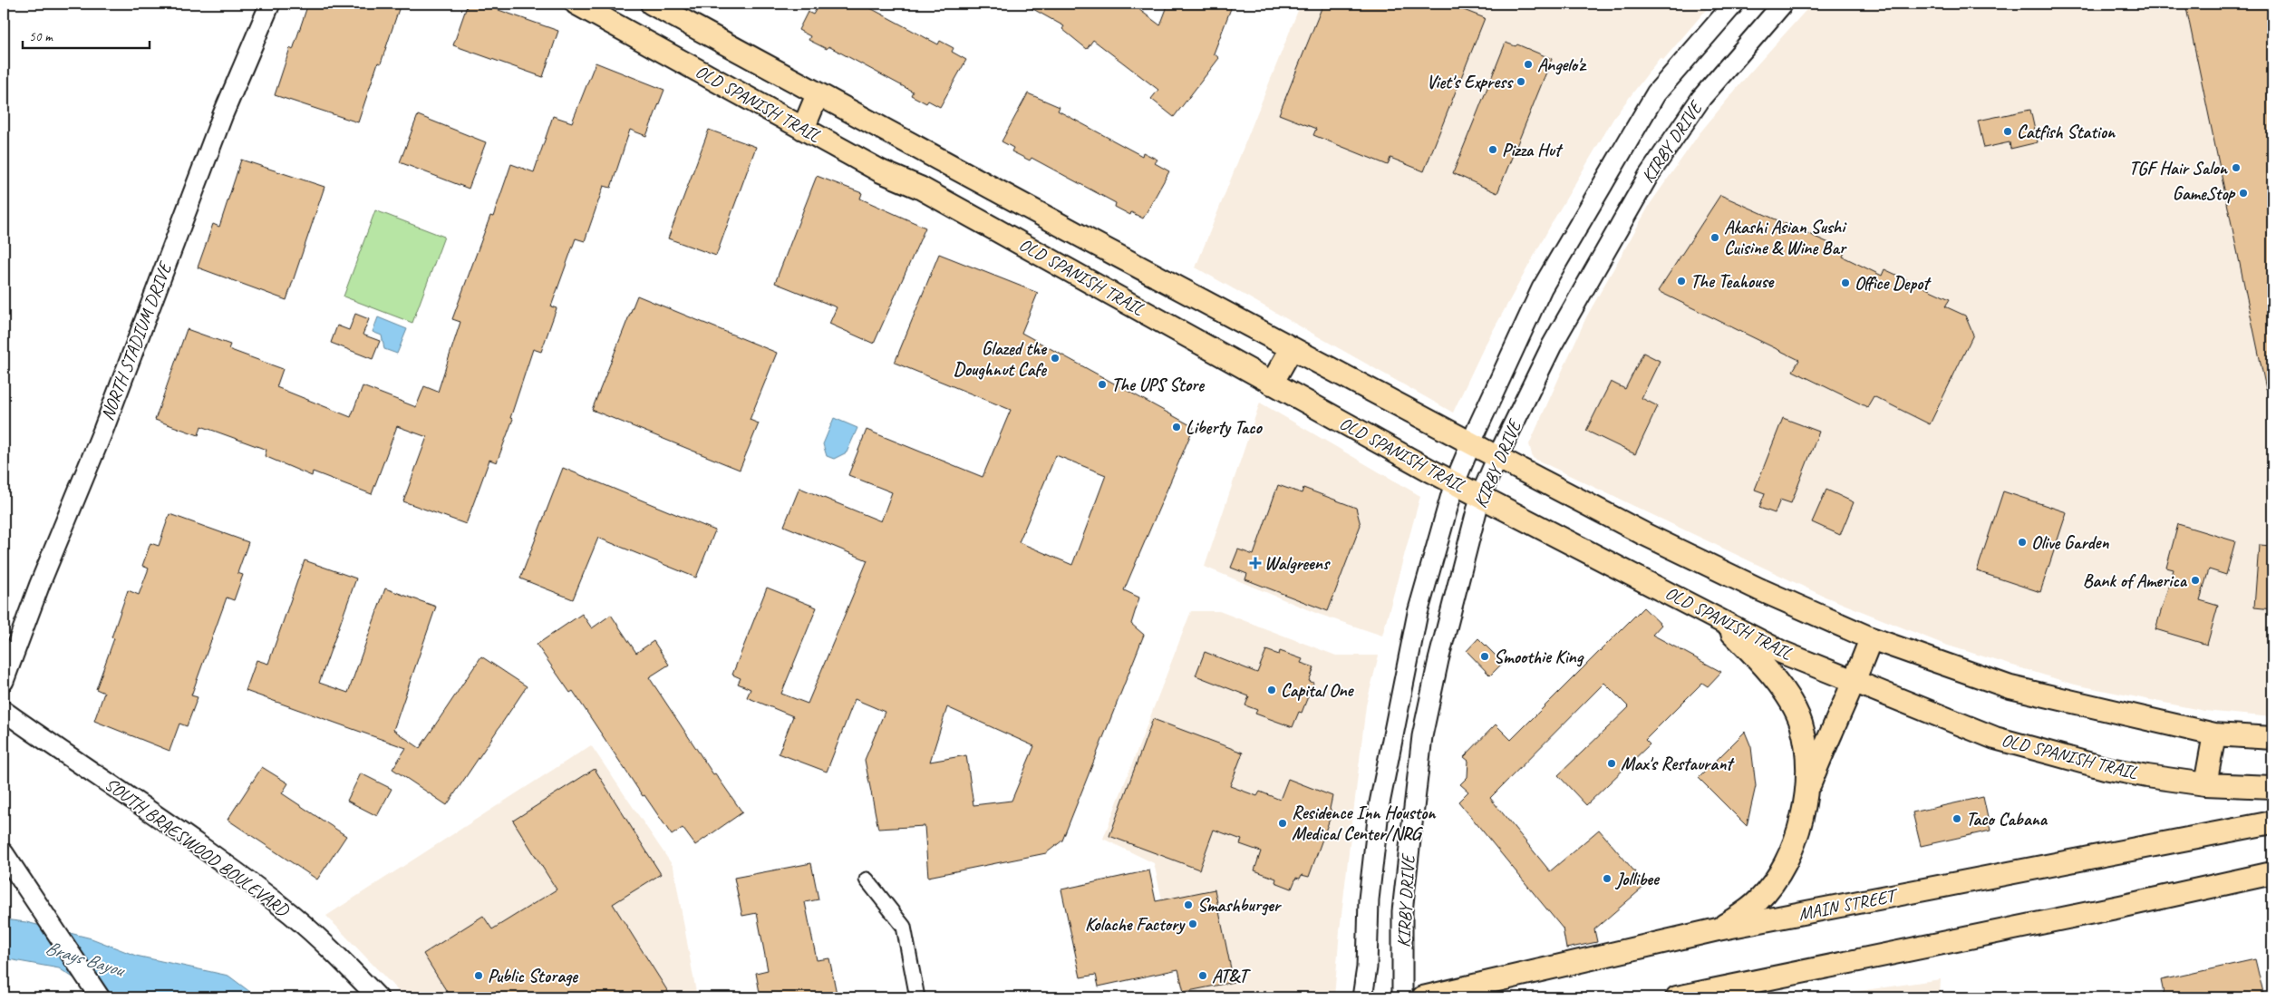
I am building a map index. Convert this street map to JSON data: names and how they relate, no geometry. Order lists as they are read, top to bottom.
{
  "streets": {
    "main road": [
      "OLD SPANISH TRAIL",
      "KIRBY DRIVE",
      "NORTH STADIUM DRIVE",
      "SOUTH BRAESWOOD BOULEVARD",
      "MAIN STREET"
    ]
  },
  "crossings": [
    ["OLD SPANISH TRAIL", "KIRBY DRIVE"]
  ],
  "water": ["Brays Bayou"],
  "places": {
    "other": [
      "Angelo'z",
      "Viet's Express",
      "Catfish Station",
      "Pizza Hut",
      "TGF Hair Salon",
      "GameStop",
      "Akashi Asian Sushi Cuisine & Wine Bar",
      "The Teahouse",
      "Office Depot",
      "Glazed the Doughnut Cafe",
      "The UPS Store",
      "Liberty Taco",
      "Olive Garden",
      "Bank of America",
      "Smoothie King",
      "Capital One",
      "Max's Restaurant",
      "Taco Cabana",
      "Residence Inn Houston Medical Center/NRG",
      "Jollibee",
      "Smashburger",
      "Kolache Factory",
      "Public Storage",
      "AT&T"
    ],
    "health": ["Walgreens"]
  },
  "scale_bar": "50 m"
}
